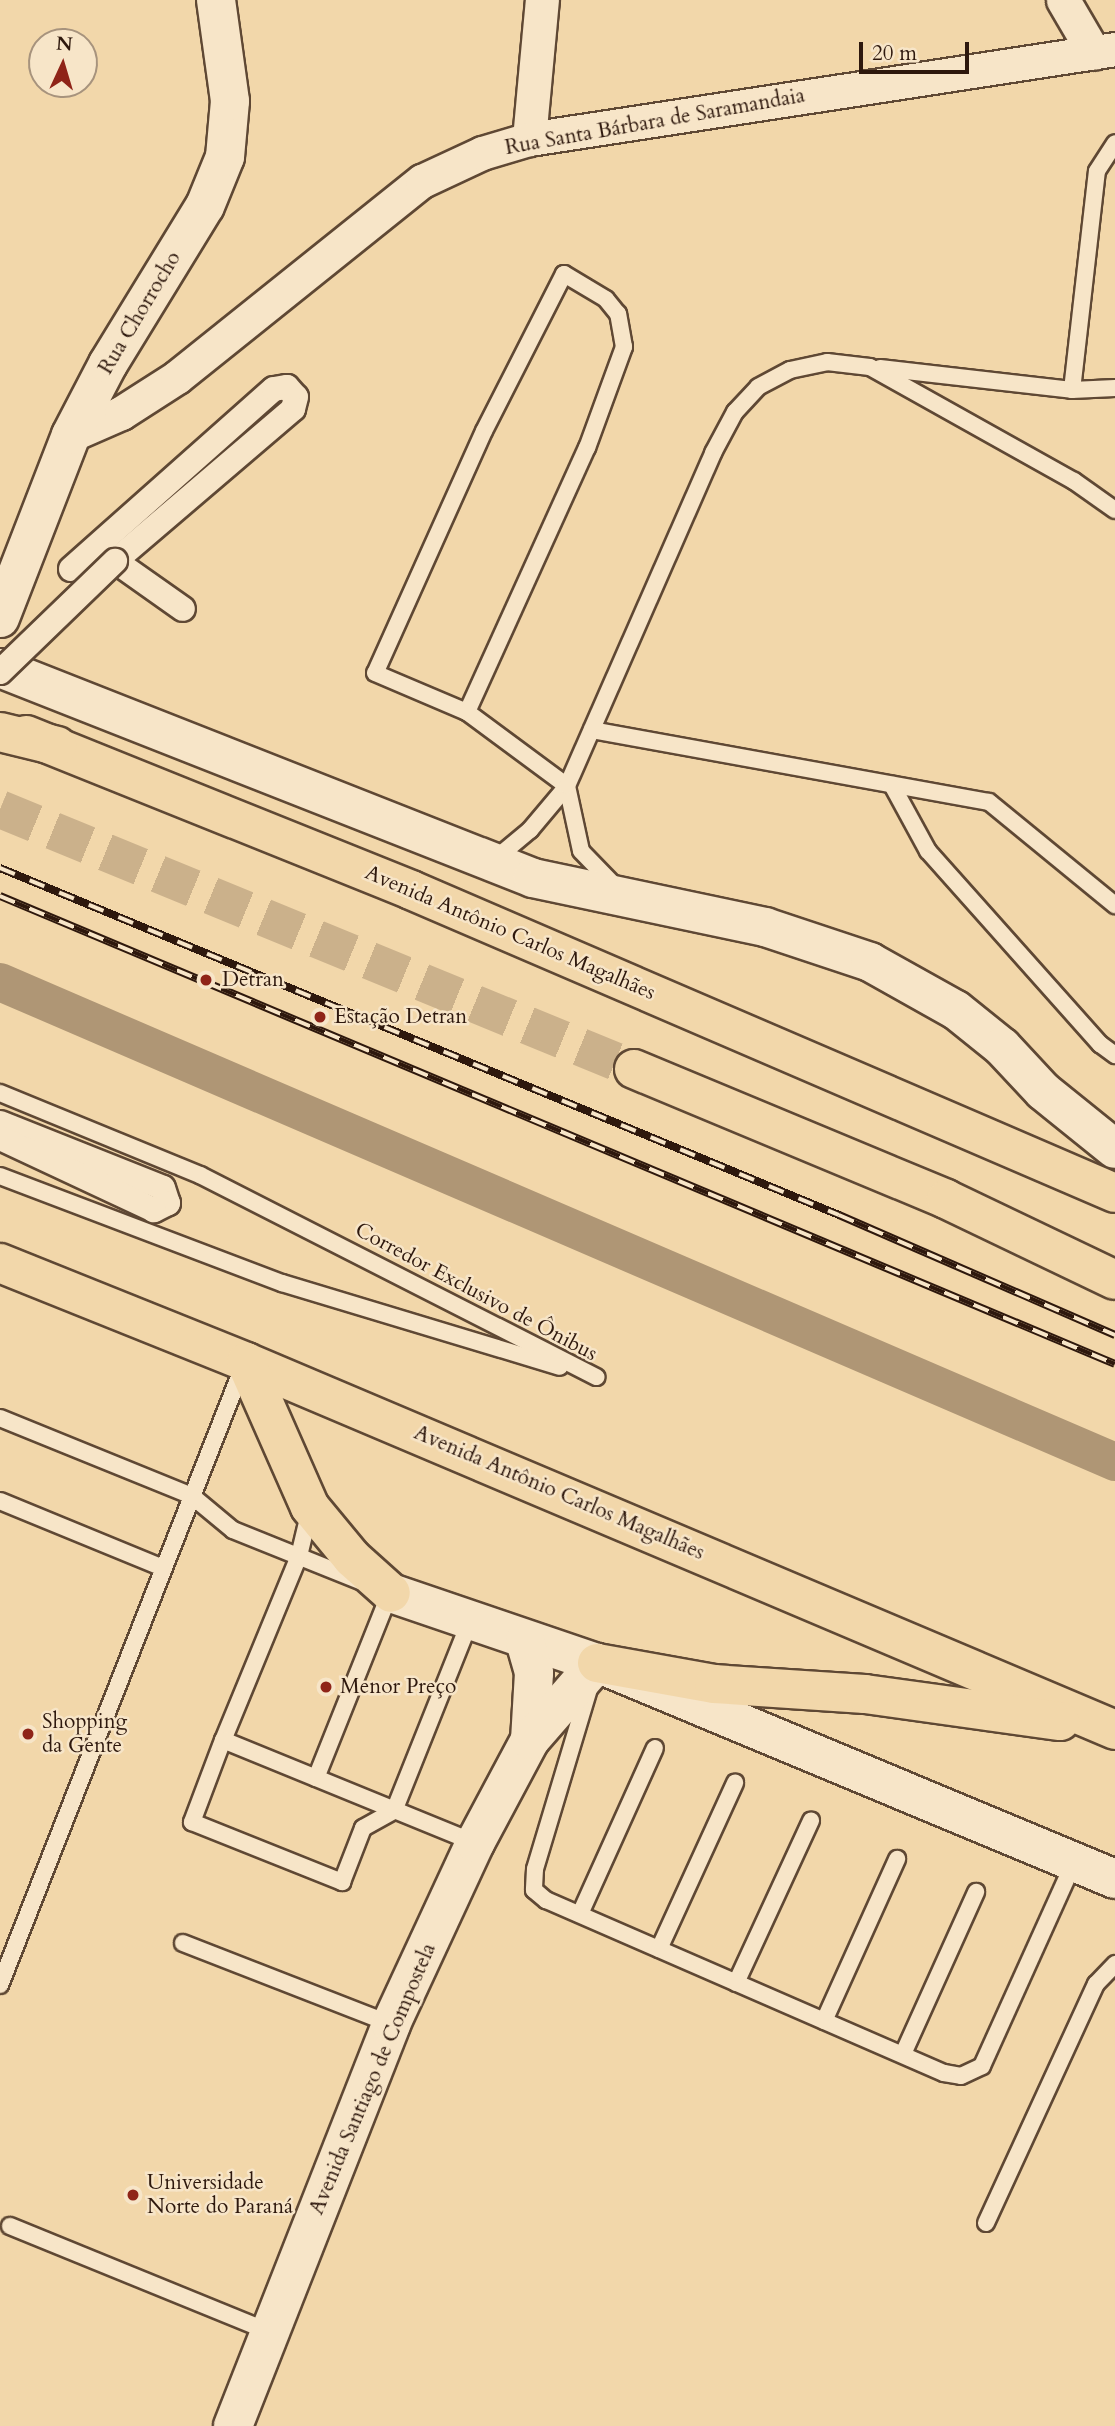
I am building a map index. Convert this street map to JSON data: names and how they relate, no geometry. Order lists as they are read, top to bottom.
{
  "streets": {
    "main road": ["Avenida Antônio Carlos Magalhães"],
    "street": ["Rua Santa Bárbara de Saramandaia", "Rua Chorrocho", "Avenida Santiago de Compostela"],
    "lane": ["Corredor Exclusivo de Ônibus"]
  },
  "crossings": [
    ["Rua Santa Bárbara de Saramandaia", "Rua Chorrocho"]
  ],
  "places": [
    "Detran",
    "Estação Detran",
    "Menor Preço",
    "Shopping da Gente",
    "Universidade Norte do Paraná"
  ],
  "scale_bar": "20 m",
  "north": "top"
}
